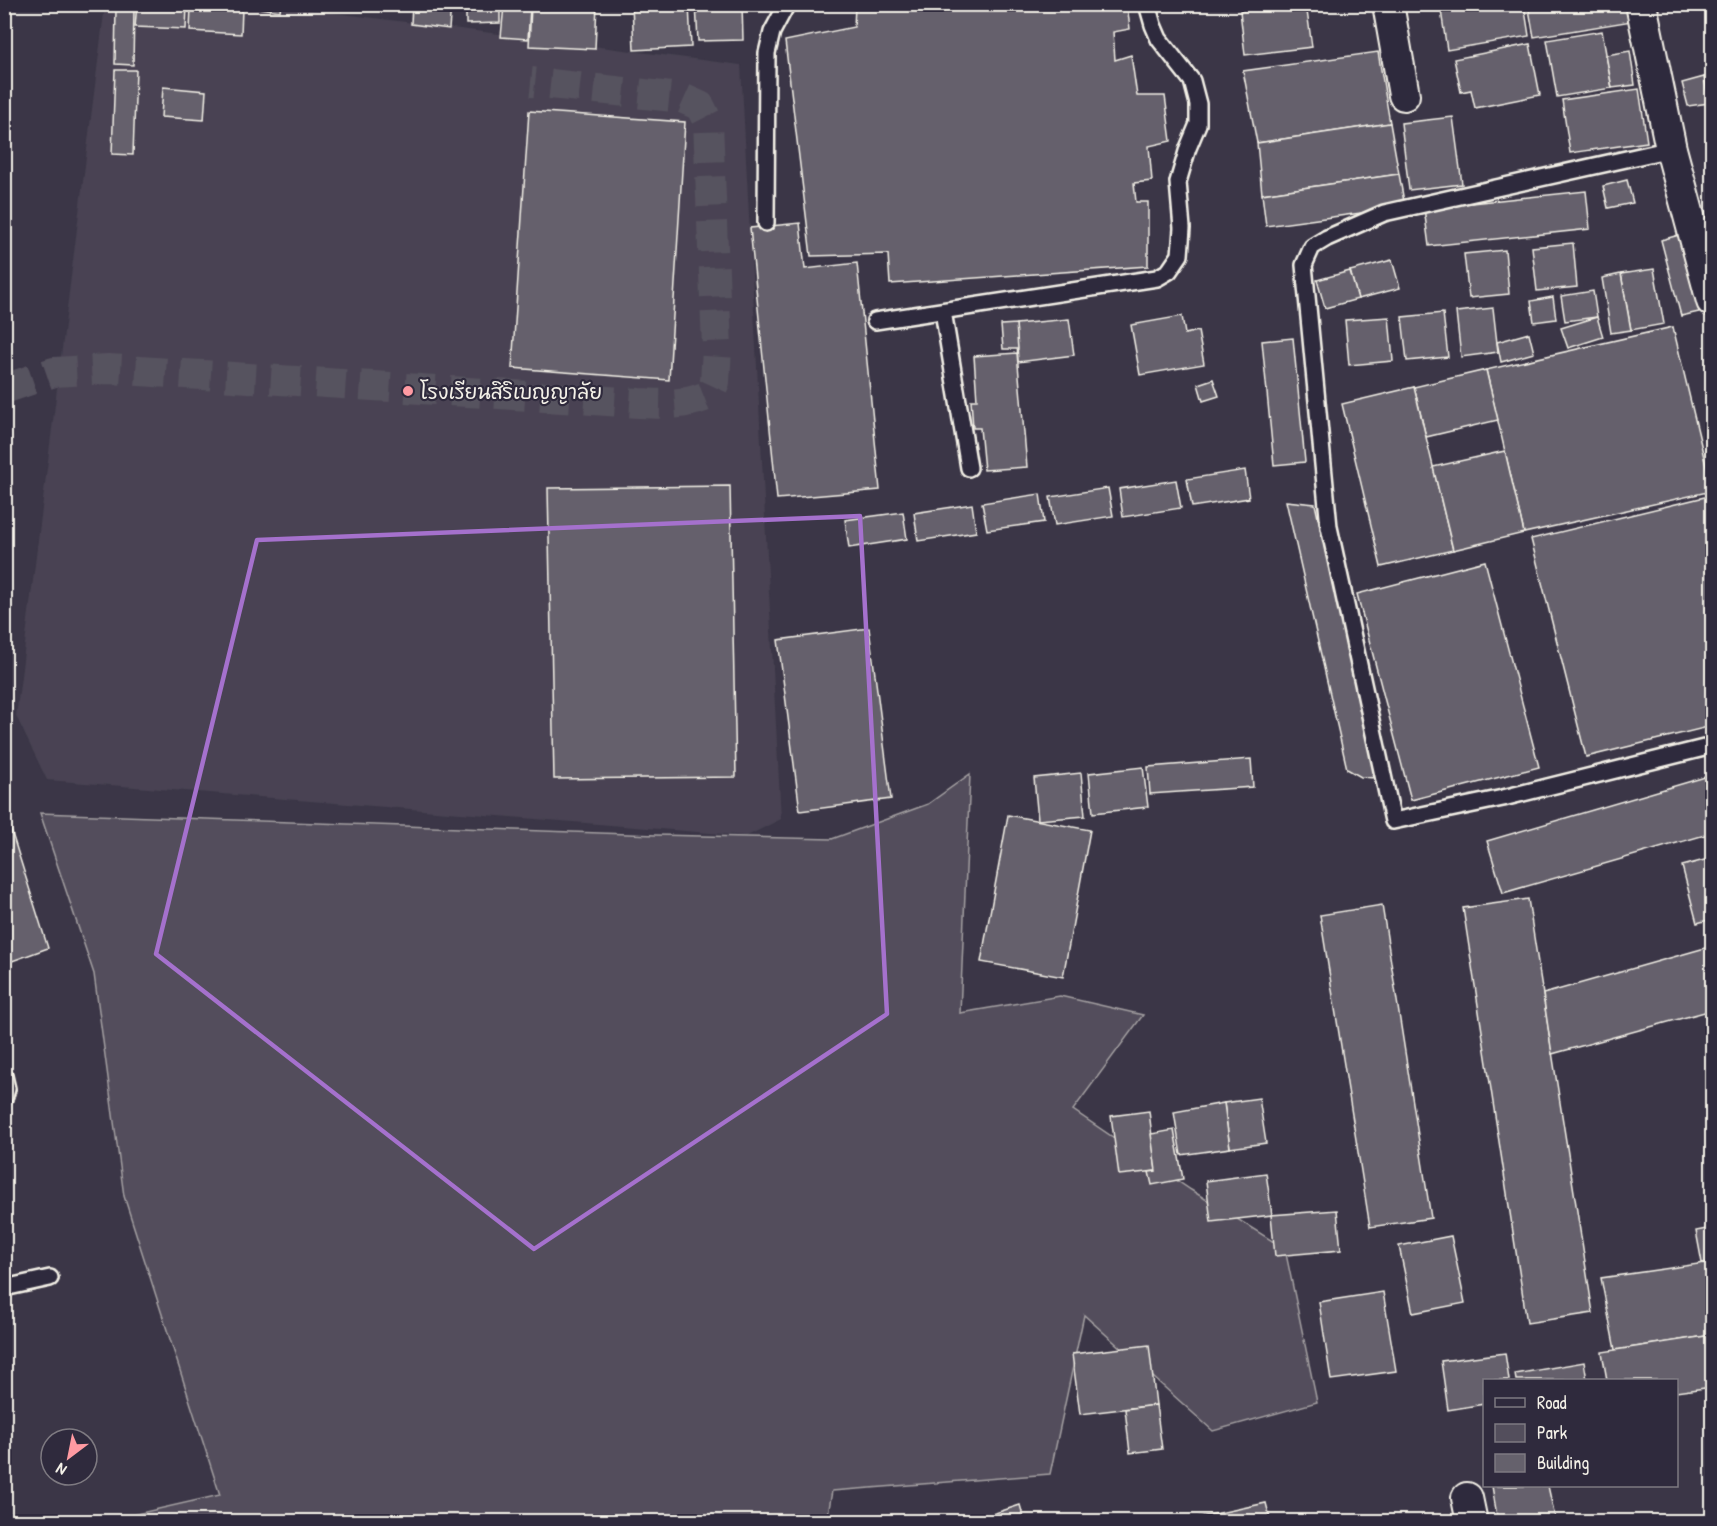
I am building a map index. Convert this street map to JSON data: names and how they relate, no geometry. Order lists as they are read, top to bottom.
{
  "places": ["โรงเรียนสิริเบญญาลัย"],
  "legend": ["Road", "Park", "Building"],
  "north": "bottom left"
}
